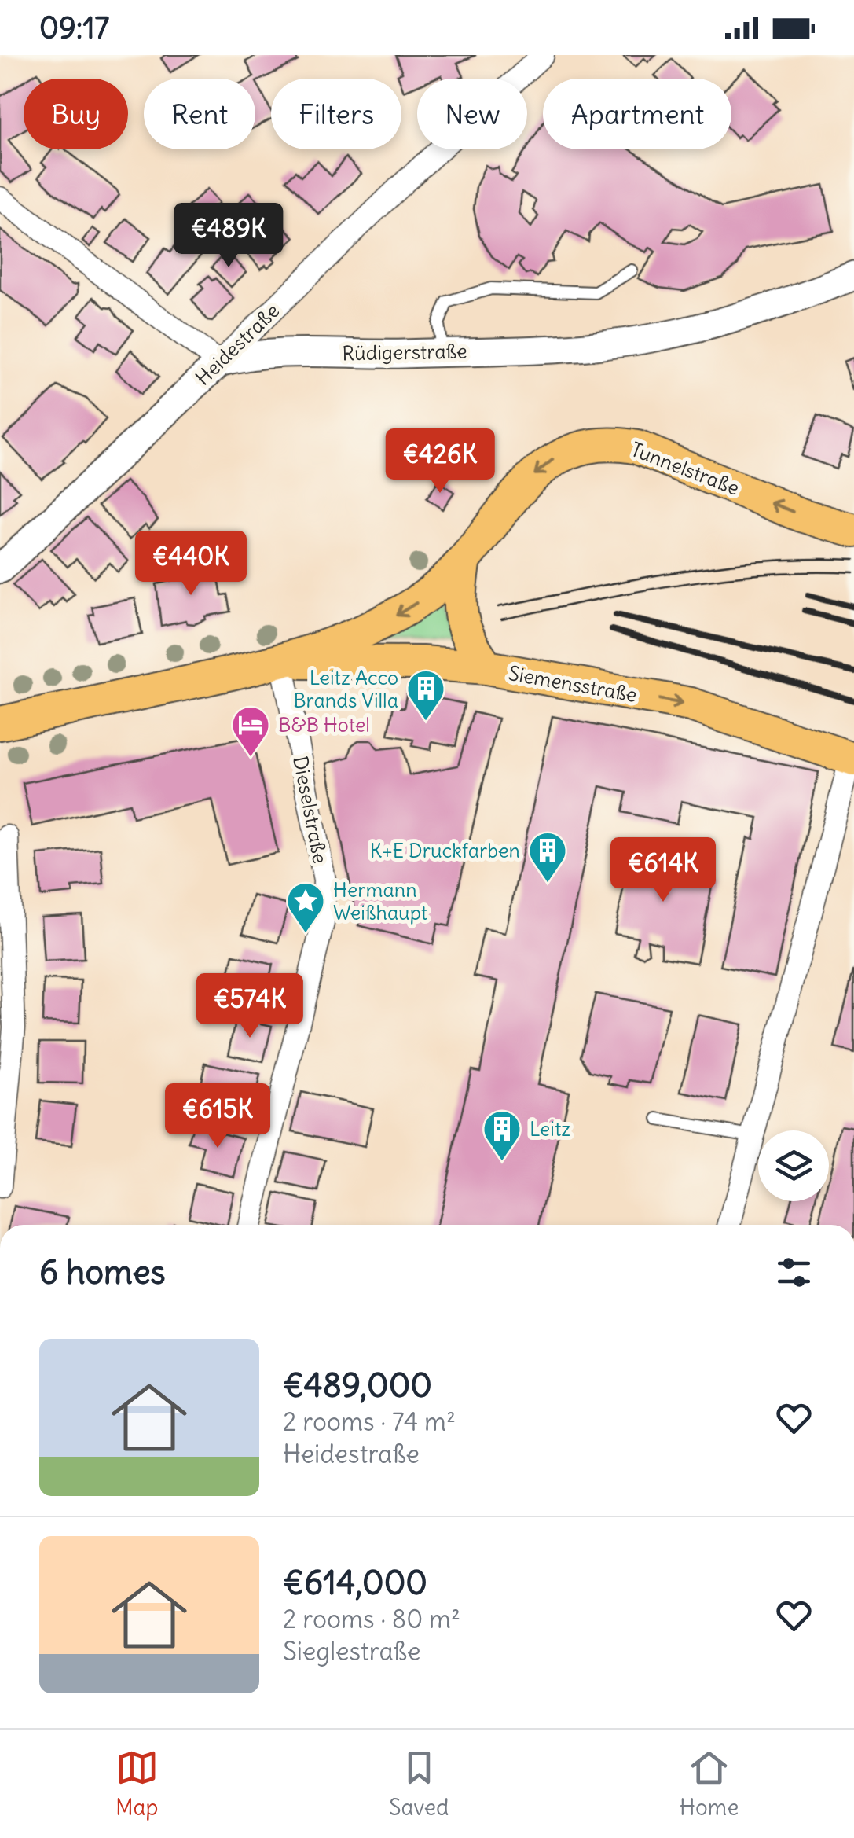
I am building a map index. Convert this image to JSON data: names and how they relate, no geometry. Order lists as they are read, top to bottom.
{
  "streets": {
    "main road": ["Tunnelstraße", "Siemensstraße"],
    "street": ["Heidestraße", "Rüdigerstraße", "Dieselstraße"]
  },
  "crossings": [
    ["Heidestraße", "Rüdigerstraße"],
    ["Tunnelstraße", "Siemensstraße"],
    ["Siemensstraße", "Dieselstraße"]
  ],
  "one_way": ["Tunnelstraße"],
  "places": {
    "building": ["Leitz Acco Brands Villa", "K+E Druckfarben", "Leitz"],
    "hotel": ["B&B Hotel"],
    "place": ["Hermann Weißhaupt"]
  },
  "page": {
    "status": "09:17",
    "chip": [
      "Buy",
      "Rent",
      "Filters",
      "New",
      "Apartment"
    ],
    "price": [
      "€489K",
      "€426K",
      "€440K",
      "€614K",
      "€574K",
      "€615K"
    ],
    "heading": "6 homes",
    "list": [
      {
        "name": "€489,000",
        "note": "2 rooms · 74 m² · Heidestraße"
      },
      {
        "name": "€614,000",
        "note": "2 rooms · 80 m² · Sieglestraße"
      }
    ],
    "tabs": ["Map", "Saved", "Home"]
  }
}
